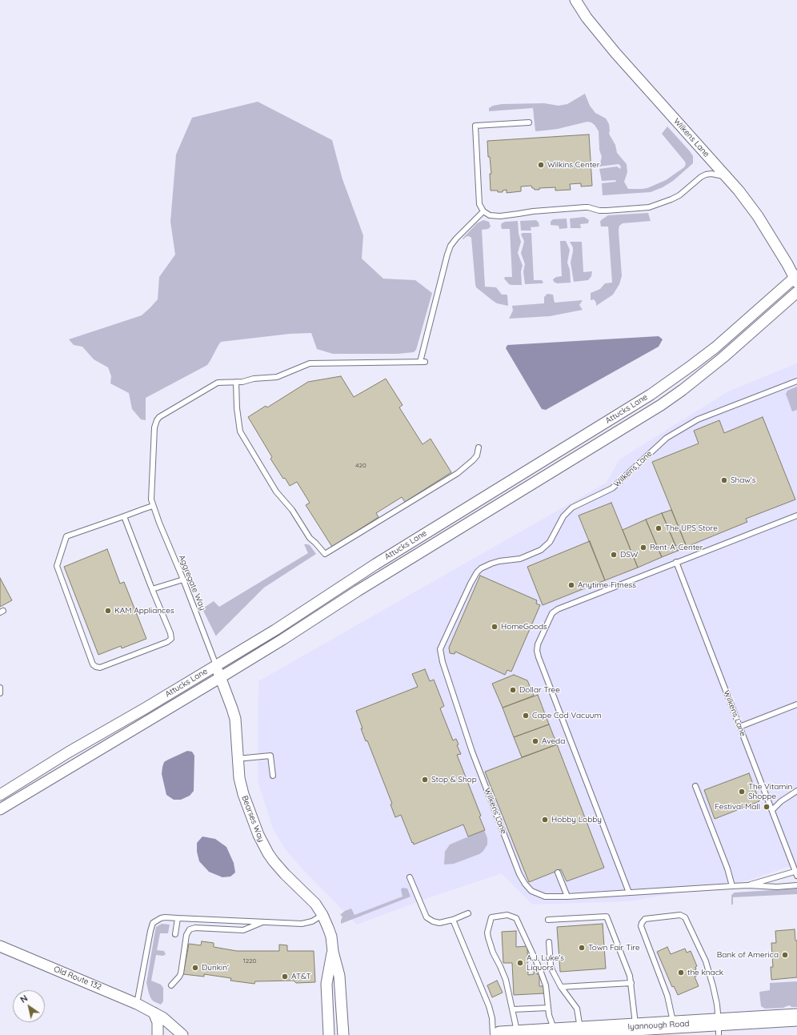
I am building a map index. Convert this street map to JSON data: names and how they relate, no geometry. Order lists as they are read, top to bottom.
{
  "streets": {
    "main road": ["Iyannough Road"],
    "street": [
      "Wilkens Lane",
      "Attucks Lane",
      "Bearses Way",
      "Old Route 132"
    ],
    "lane": ["Aggregate Way"]
  },
  "crossings": [
    ["Wilkens Lane", "Attucks Lane"],
    ["Attucks Lane", "Aggregate Way"],
    ["Attucks Lane", "Bearses Way"],
    ["Aggregate Way", "Bearses Way"]
  ],
  "places": [
    "Wilkins Center",
    "Shaw's",
    "The UPS Store",
    "Rent-A-Center",
    "DSW",
    "Anytime Fitness",
    "KAM Appliances",
    "HomeGoods",
    "Dollar Tree",
    "Cape Cod Vacuum",
    "Aveda",
    "Stop & Shop",
    "The Vitamin Shoppe",
    "Festival Mall",
    "Hobby Lobby",
    "Town Fair Tire",
    "Bank of America",
    "A.J. Luke's Liquors",
    "Dunkin'",
    "the knack",
    "AT&T"
  ],
  "house_numbers": ["420", "1220"],
  "north": "top left"
}
